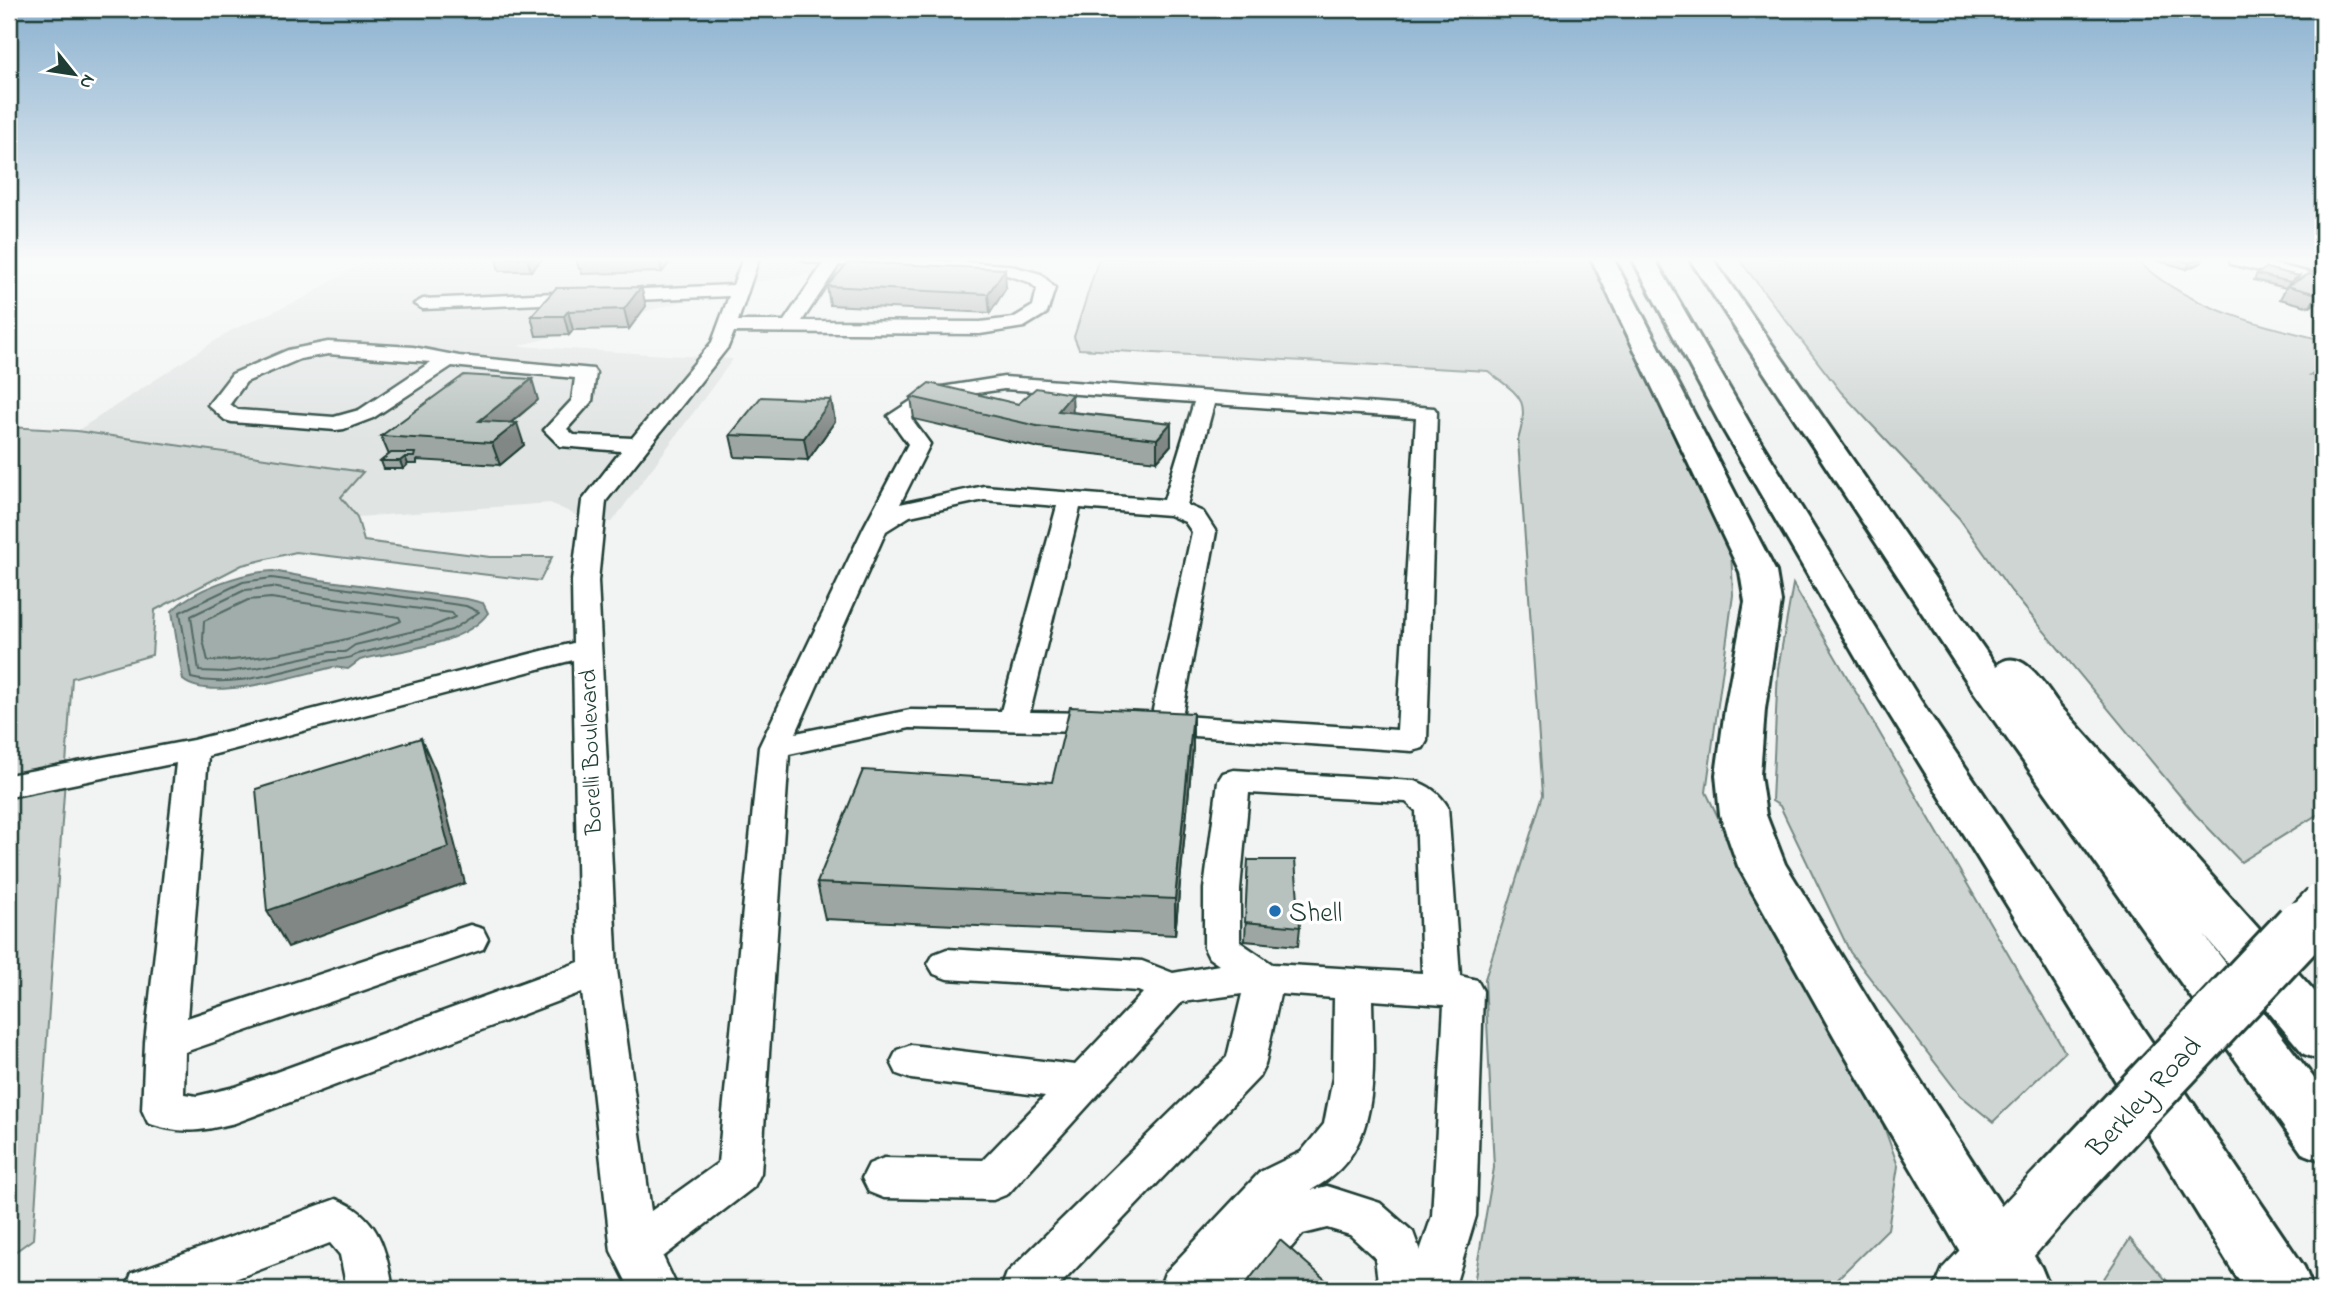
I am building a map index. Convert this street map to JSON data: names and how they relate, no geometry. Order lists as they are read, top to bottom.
{
  "streets": {
    "main road": ["Berkley Road"],
    "street": ["Borelli Boulevard"]
  },
  "places": ["Shell"],
  "north": "bottom right"
}
